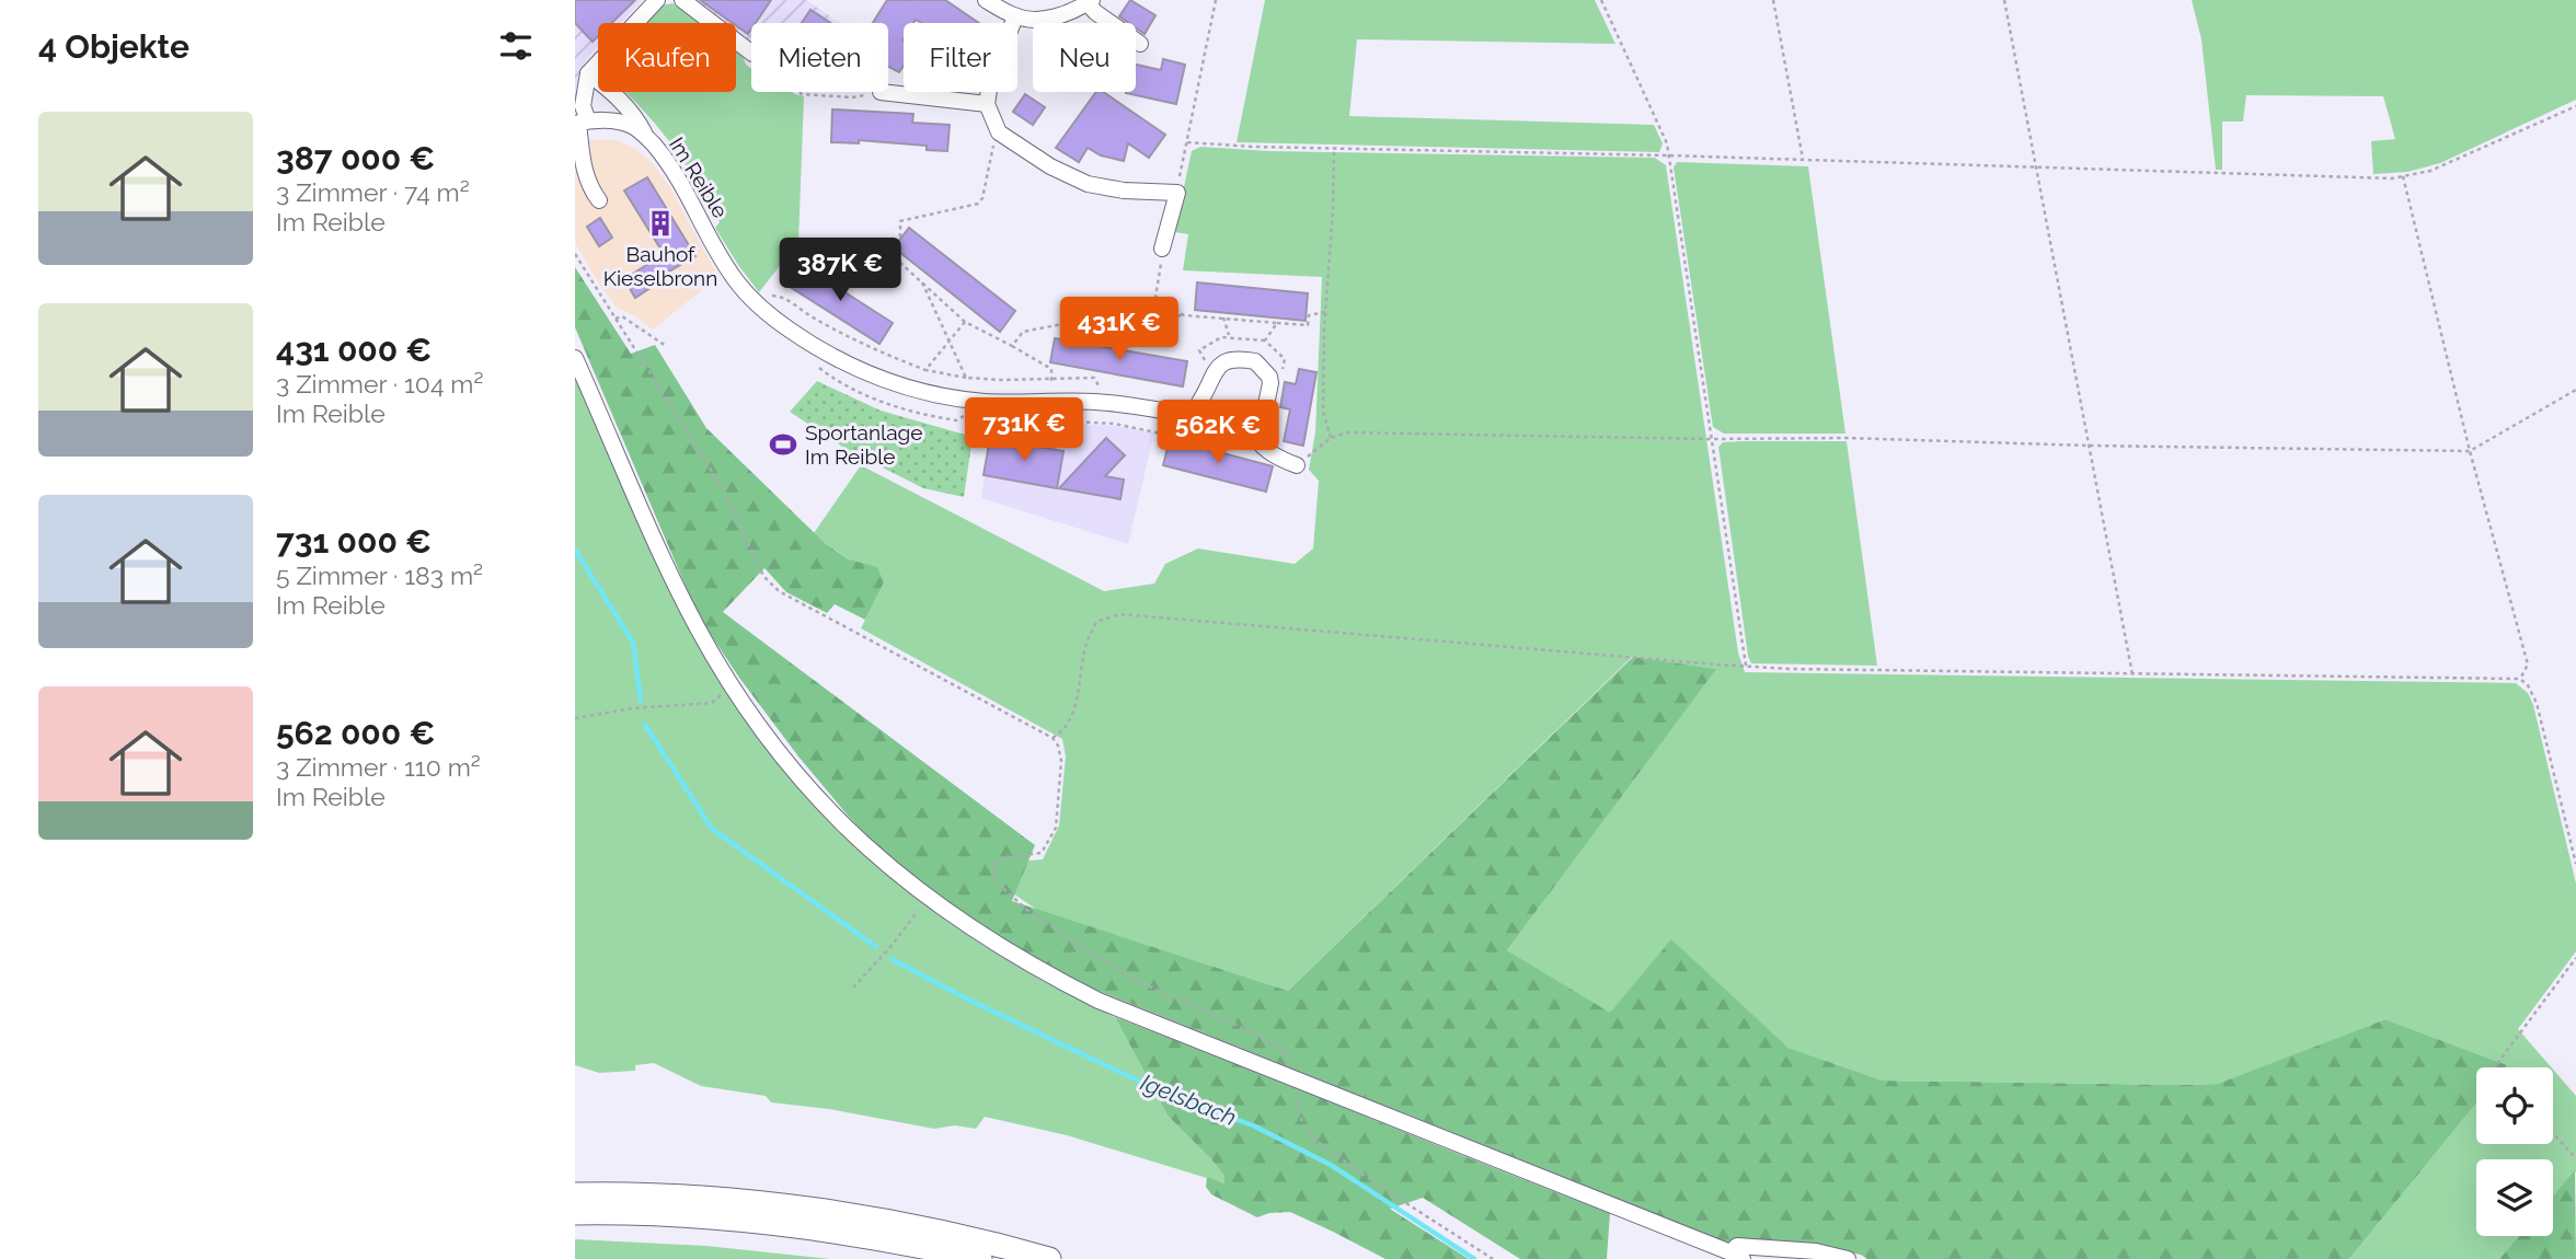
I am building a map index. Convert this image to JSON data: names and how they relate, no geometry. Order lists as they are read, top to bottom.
{
  "streets": {
    "street": ["Im Reible"]
  },
  "water": ["Igelsbach"],
  "places": {
    "building": ["Bauhof Kieselbronn"],
    "sports": ["Sportanlage Im Reible"]
  },
  "page": {
    "heading": "4 Objekte",
    "chip": [
      "Kaufen",
      "Mieten",
      "Filter",
      "Neu"
    ],
    "list": [
      {
        "name": "387 000 €",
        "note": "3 Zimmer · 74 m² · Im Reible"
      },
      {
        "name": "431 000 €",
        "note": "3 Zimmer · 104 m² · Im Reible"
      },
      {
        "name": "731 000 €",
        "note": "5 Zimmer · 183 m² · Im Reible"
      },
      {
        "name": "562 000 €",
        "note": "3 Zimmer · 110 m² · Im Reible"
      }
    ],
    "price": [
      "387K €",
      "431K €",
      "731K €",
      "562K €"
    ]
  }
}
